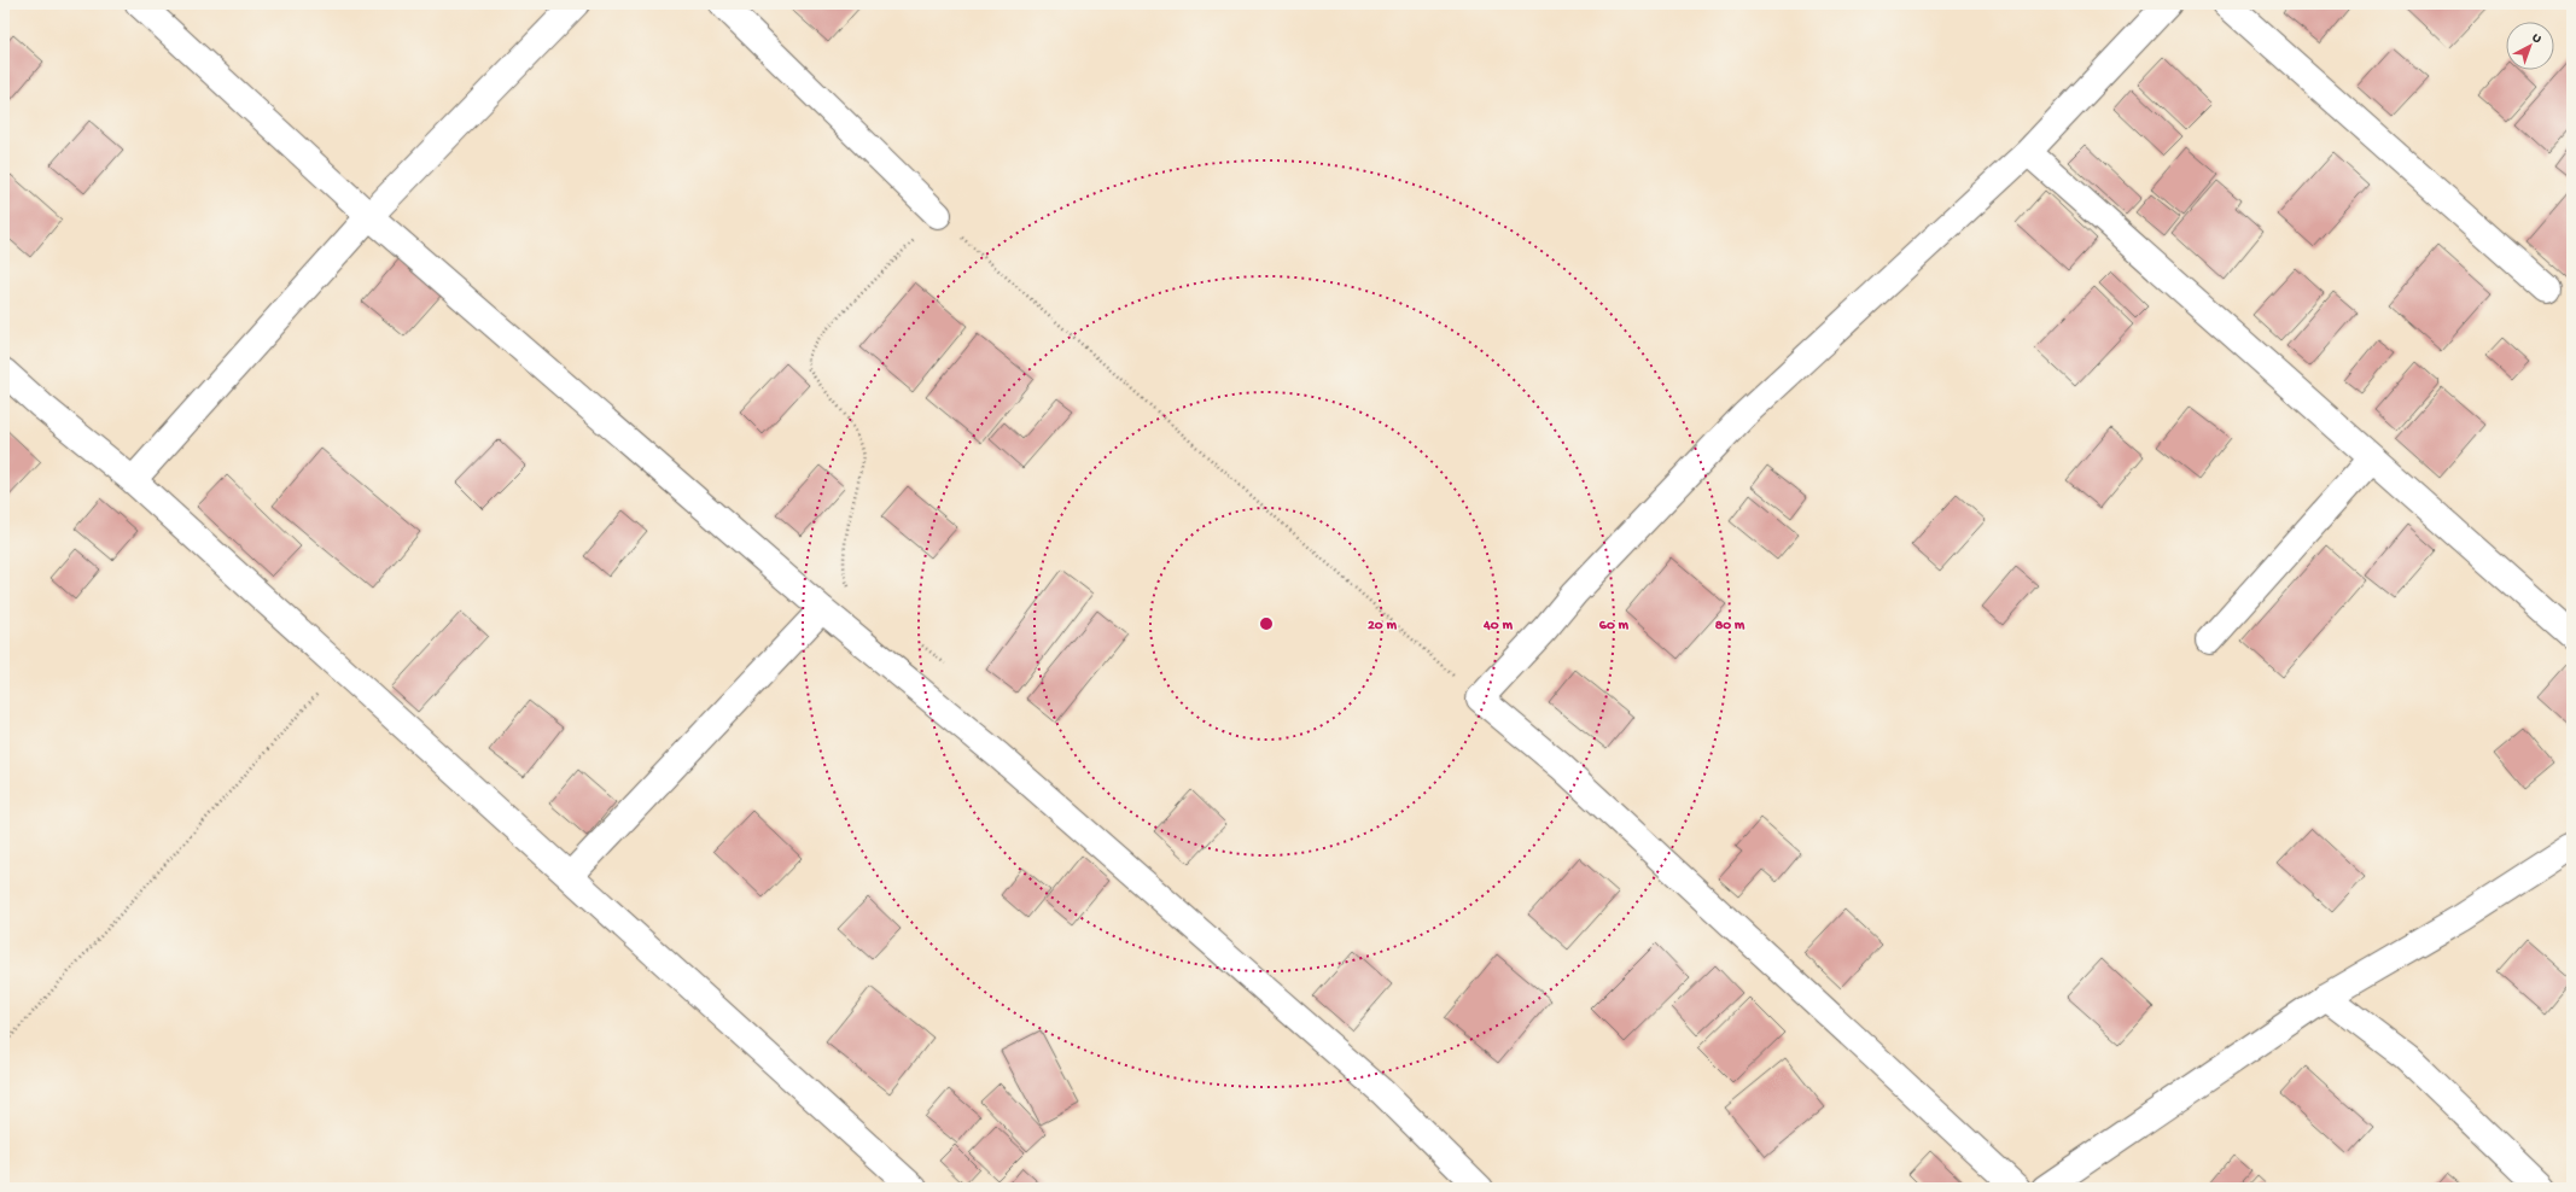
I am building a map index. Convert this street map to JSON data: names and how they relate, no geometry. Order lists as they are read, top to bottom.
{
  "north": "top right",
  "rings": [
    "20 m",
    "40 m",
    "60 m",
    "80 m"
  ]
}
